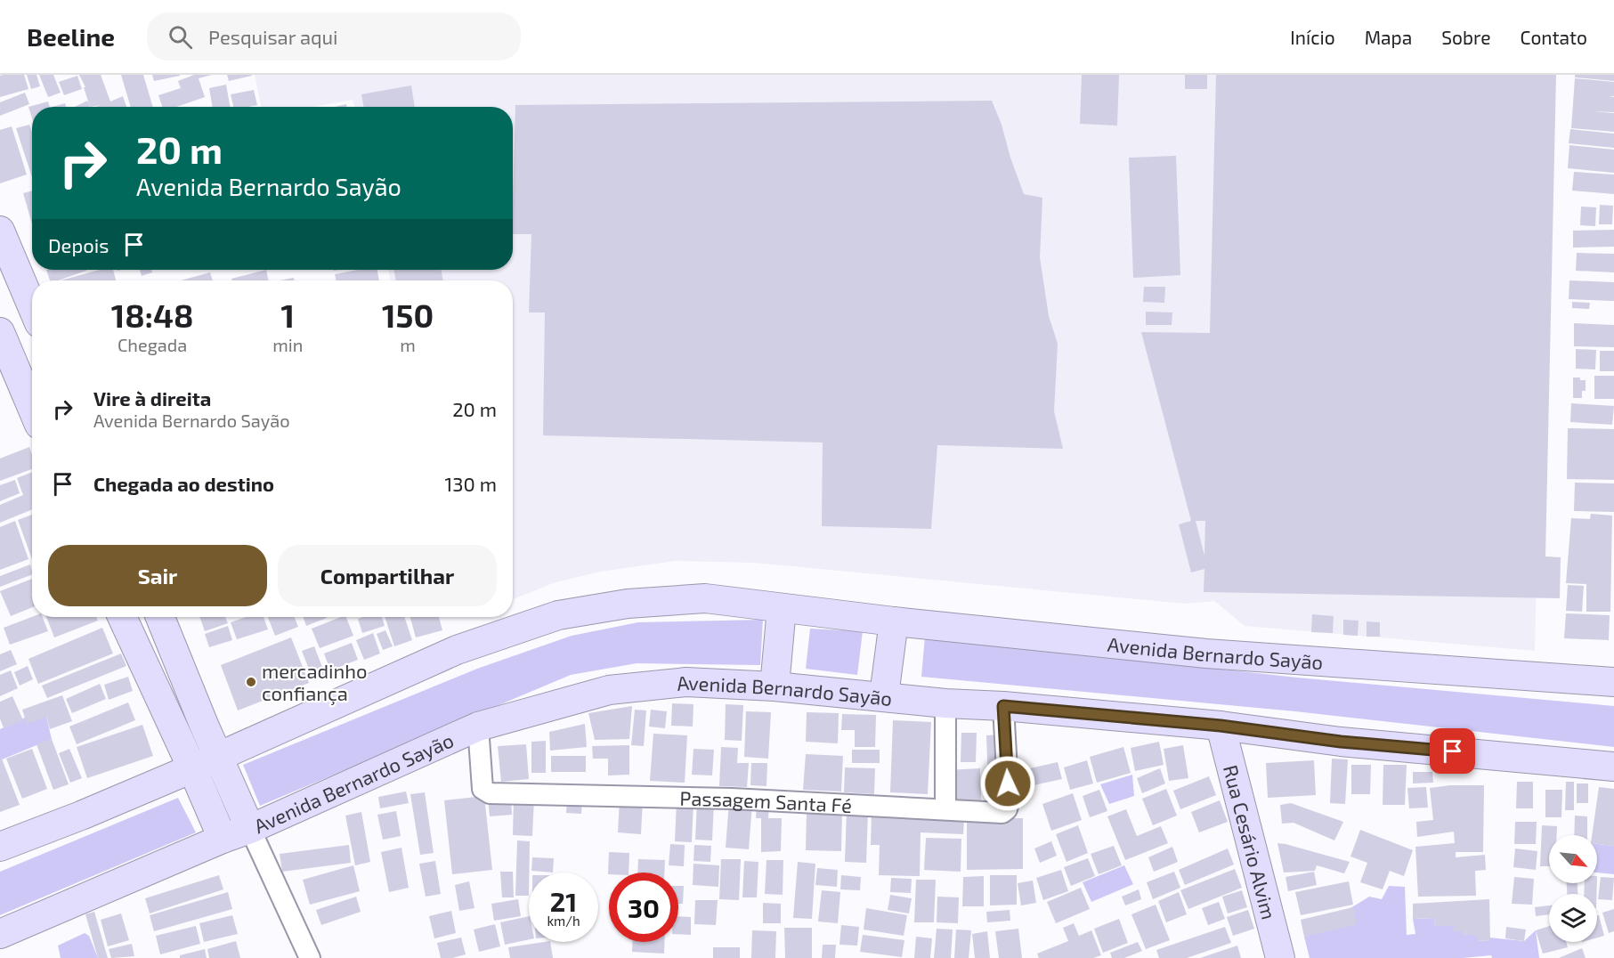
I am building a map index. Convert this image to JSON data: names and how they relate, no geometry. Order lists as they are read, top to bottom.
{
  "streets": {
    "street": ["Avenida Bernardo Sayão", "Passagem Santa Fé", "Rua Cesário Alvim"]
  },
  "crossings": [
    ["Avenida Bernardo Sayão", "Passagem Santa Fé"],
    ["Avenida Bernardo Sayão", "Rua Cesário Alvim"]
  ],
  "places": ["mercadinho confiança"],
  "north": "bottom right",
  "page": {
    "header": "Beeline",
    "search": "Pesquisar aqui",
    "nav": [
      "Início",
      "Mapa",
      "Sobre",
      "Contato"
    ],
    "turn": ["20 m", "Avenida Bernardo Sayão"],
    "then": "Depois",
    "eta": [
      "18:48",
      "Chegada",
      "1",
      "min",
      "150",
      "m"
    ],
    "list": [
      {
        "name": "Vire à direita",
        "note": "Avenida Bernardo Sayão",
        "value": "20 m"
      },
      {
        "name": "Chegada ao destino",
        "value": "130 m"
      }
    ],
    "buttons": ["Sair", "Compartilhar"],
    "speed": "21 km/h",
    "limit": "30"
  }
}
